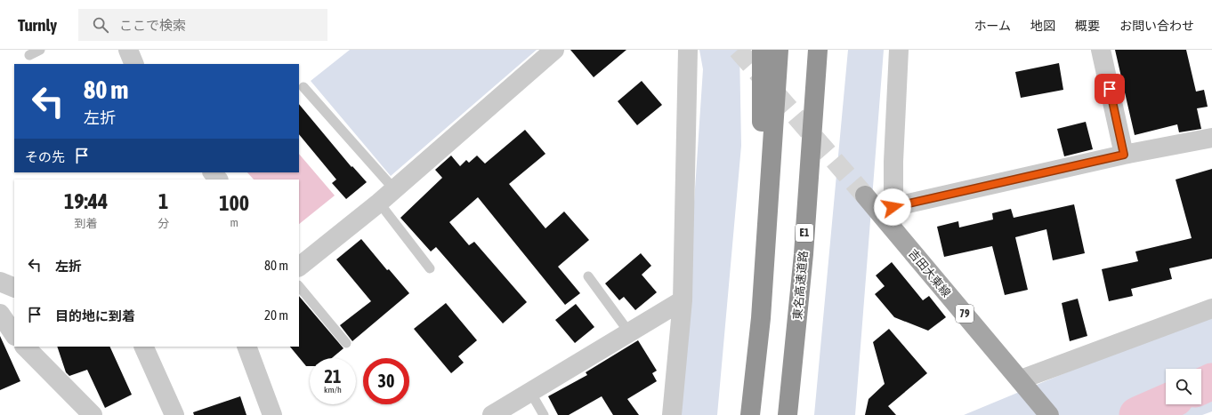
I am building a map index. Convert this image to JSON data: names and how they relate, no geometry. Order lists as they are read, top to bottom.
{
  "streets": {
    "highway": ["E1", "東名高速道路"],
    "main road": ["吉田大東線", "79"]
  },
  "page": {
    "header": "Turnly",
    "search": "ここで検索",
    "nav": [
      "ホーム",
      "地図",
      "概要",
      "お問い合わせ"
    ],
    "turn": ["80 m", "左折"],
    "then": "その先",
    "eta": [
      "19:44",
      "到着",
      "1",
      "分",
      "100",
      "m"
    ],
    "list": [
      {
        "name": "左折",
        "value": "80 m"
      },
      {
        "name": "目的地に到着",
        "value": "20 m"
      }
    ],
    "speed": "21 km/h",
    "limit": "30"
  }
}
